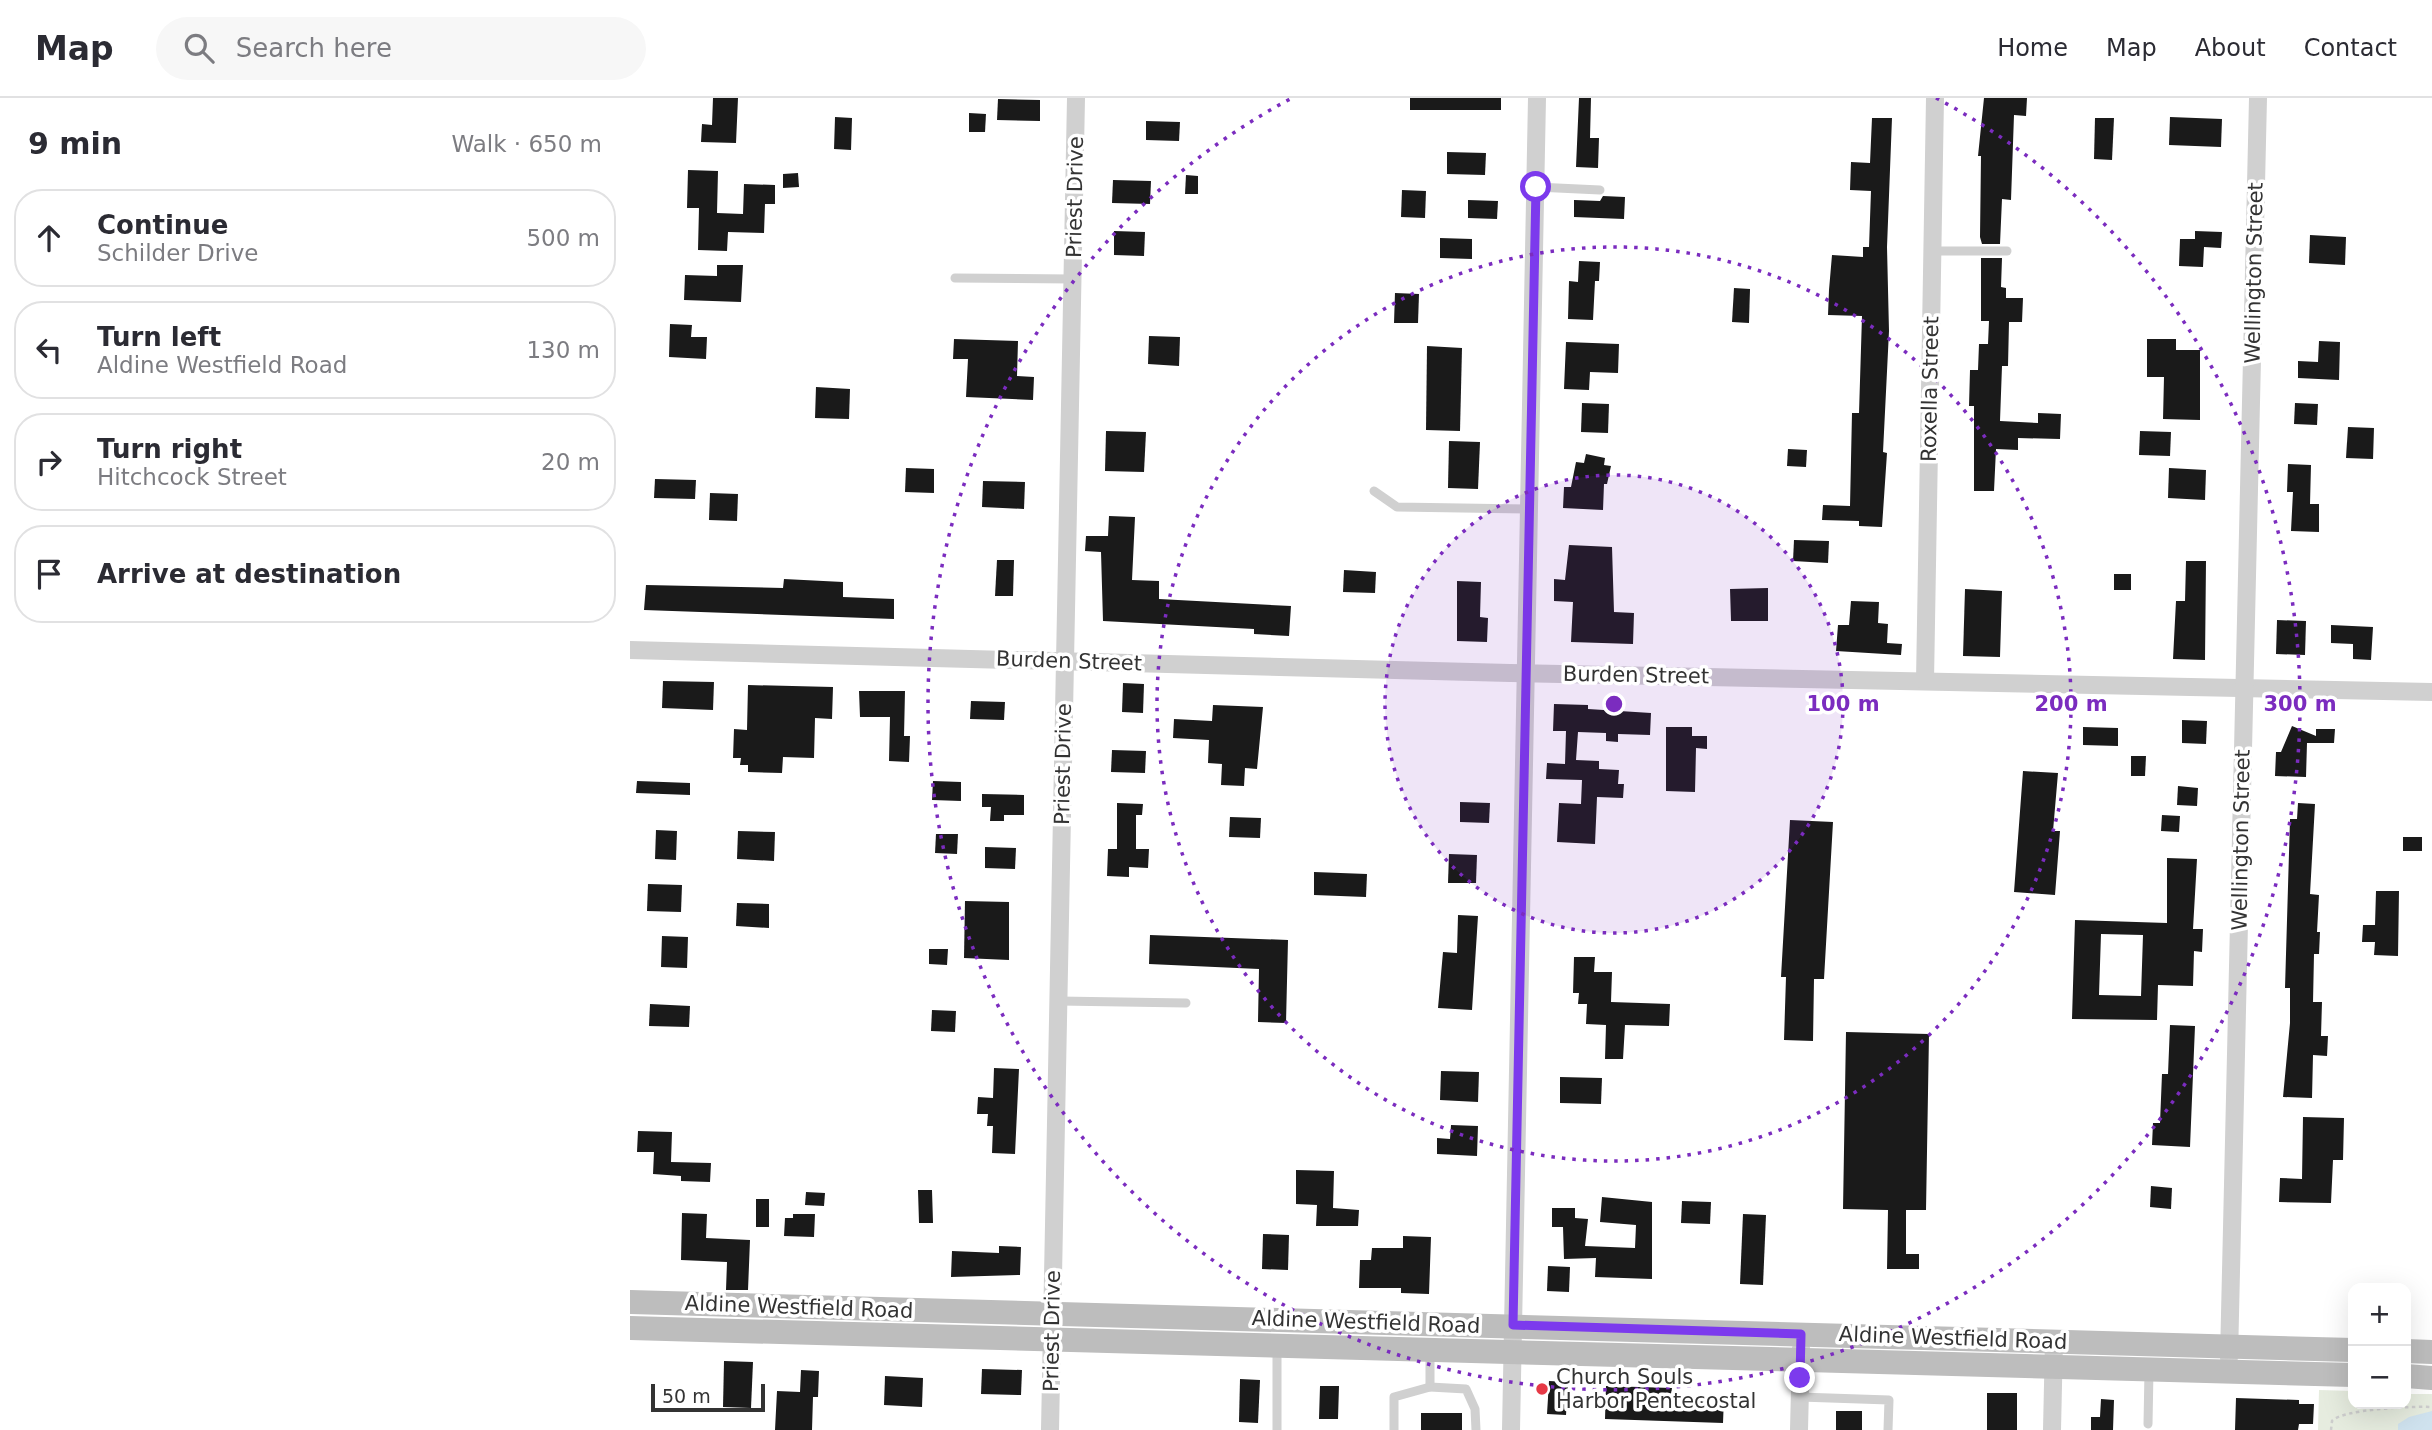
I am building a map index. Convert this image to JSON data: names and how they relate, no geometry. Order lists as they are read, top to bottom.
{
  "streets": {
    "main road": ["Aldine Westfield Road"],
    "street": [
      "Priest Drive",
      "Wellington Street",
      "Roxella Street",
      "Burden Street"
    ]
  },
  "crossings": [
    ["Priest Drive", "Burden Street"],
    ["Priest Drive", "Aldine Westfield Road"],
    ["Wellington Street", "Burden Street"],
    ["Wellington Street", "Aldine Westfield Road"],
    ["Roxella Street", "Burden Street"]
  ],
  "places": ["Church Souls Harbor Pentecostal"],
  "scale_bar": "50 m",
  "page": {
    "header": "Map",
    "search": "Search here",
    "nav": [
      "Home",
      "Map",
      "About",
      "Contact"
    ],
    "heading": ["9 min", "Walk · 650 m"],
    "list": [
      ["Continue", "Schilder Drive", "500 m"],
      ["Turn left", "Aldine Westfield Road", "130 m"],
      ["Turn right", "Hitchcock Street", "20 m"],
      "Arrive at destination"
    ],
    "map_buttons": ["+", "−"],
    "scale": "50 m"
  },
  "rings": ["100 m", "200 m", "300 m"]
}
